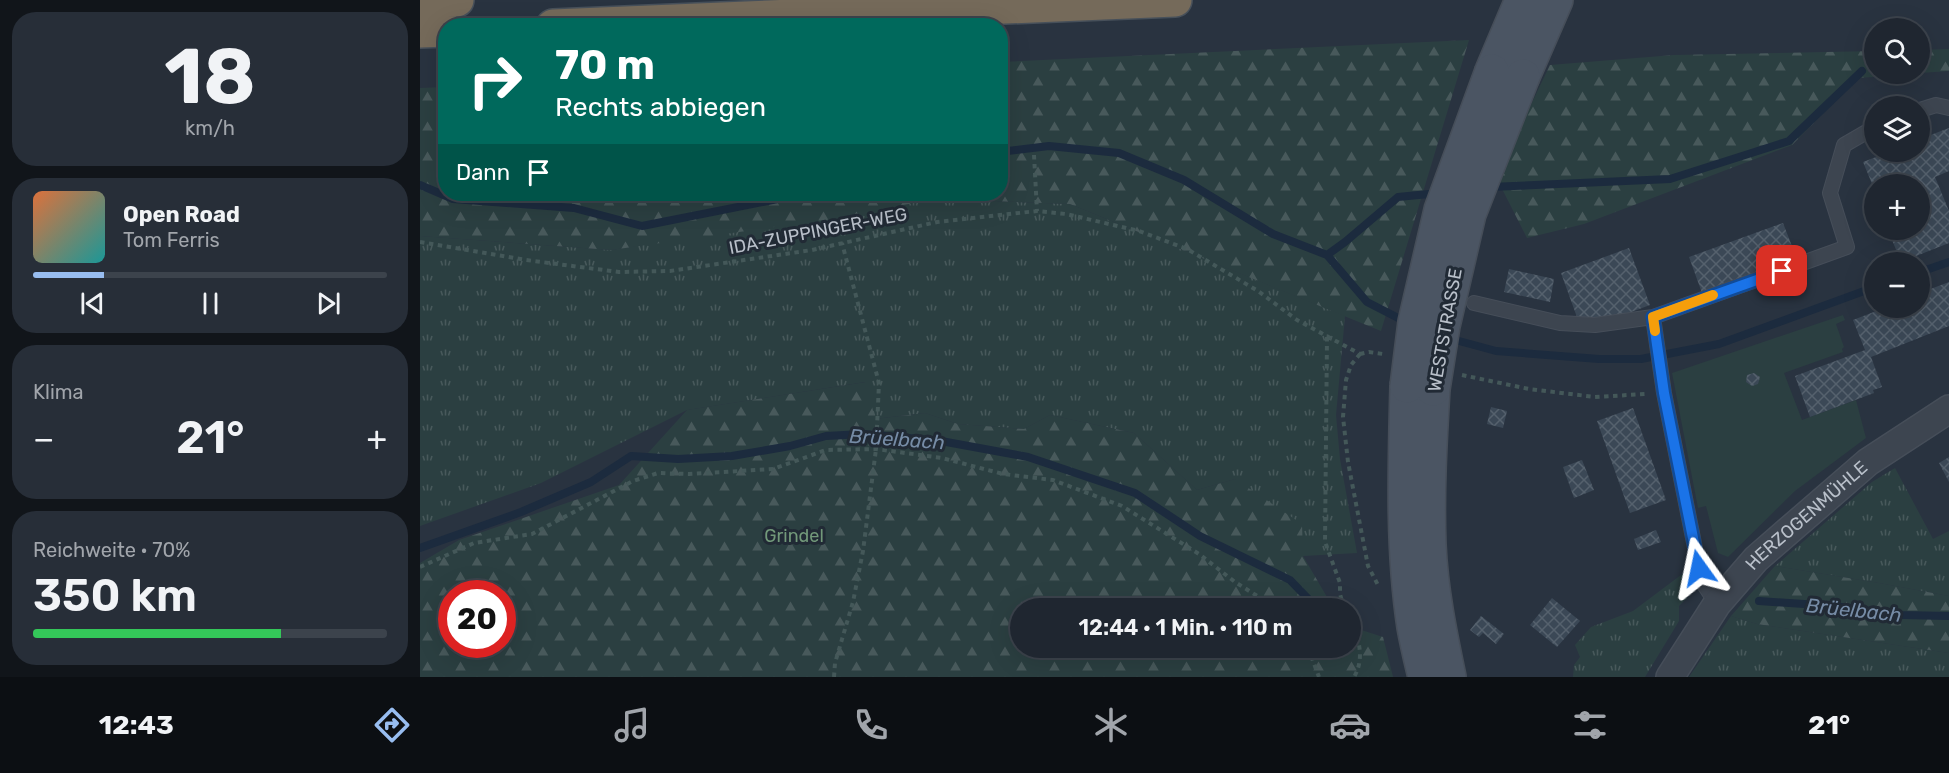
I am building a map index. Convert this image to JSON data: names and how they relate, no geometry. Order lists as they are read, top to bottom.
{
  "streets": {
    "main road": ["WESTSTRASSE"],
    "street": ["HERZOGENMÜHLE"],
    "path": ["IDA-ZUPPINGER-WEG"]
  },
  "water": ["Brüelbach"],
  "parks": ["Grindel"],
  "page": {
    "tile": [
      ["18", "km/h"],
      "Klima",
      ["Reichweite · 70%", "350 km"]
    ],
    "map_buttons": ["+", "−"],
    "turn": ["70 m", "Rechts abbiegen"],
    "then": "Dann",
    "song": ["Open Road", "Tom Ferris"],
    "heat": ["−", "21°", "+"],
    "limit": "20",
    "trip": "12:44 · 1 Min. · 110 m",
    "tabs": ["12:43", "21°"]
  }
}
